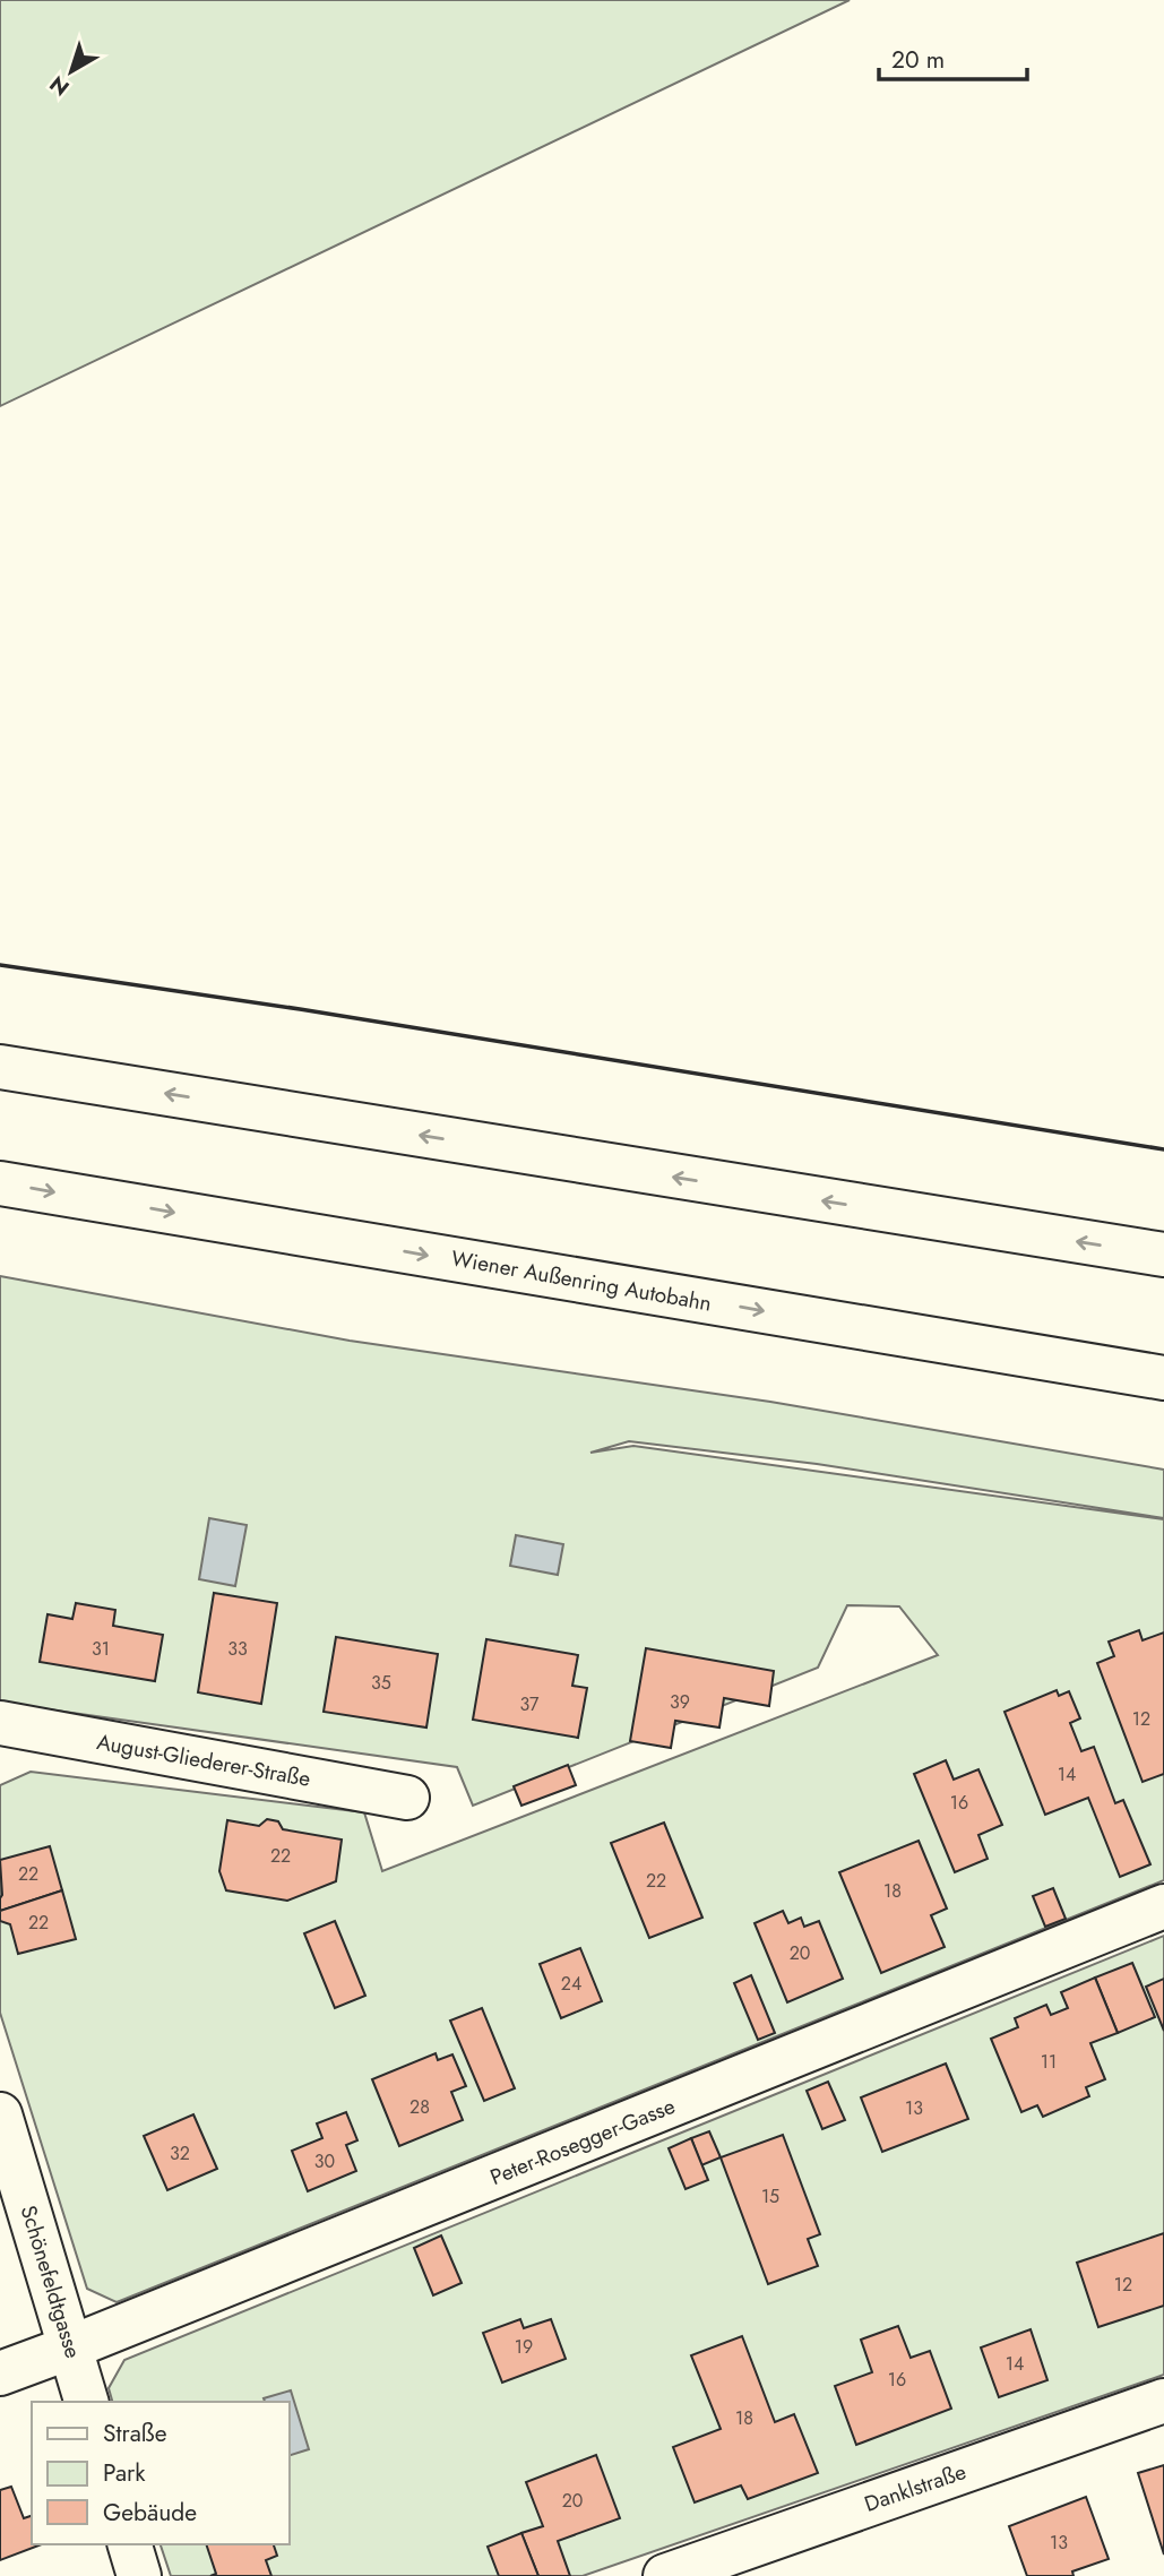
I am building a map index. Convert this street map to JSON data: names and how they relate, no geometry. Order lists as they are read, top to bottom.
{
  "streets": {
    "main road": [
      "Wiener Außenring Autobahn",
      "August-Gliederer-Straße",
      "Peter-Rosegger-Gasse",
      "Schönefeldtgasse",
      "Danklstraße"
    ]
  },
  "crossings": [
    ["Peter-Rosegger-Gasse", "Schönefeldtgasse"]
  ],
  "house_numbers": [
    "31",
    "33",
    "35",
    "39",
    "37",
    "12",
    "14",
    "16",
    "22",
    "22",
    "22",
    "18",
    "22",
    "20",
    "24",
    "11",
    "28",
    "13",
    "32",
    "30",
    "15",
    "12",
    "19",
    "14",
    "16",
    "18",
    "20",
    "13"
  ],
  "legend": ["Straße", "Park", "Gebäude"],
  "scale_bar": "20 m",
  "north": "bottom left"
}
